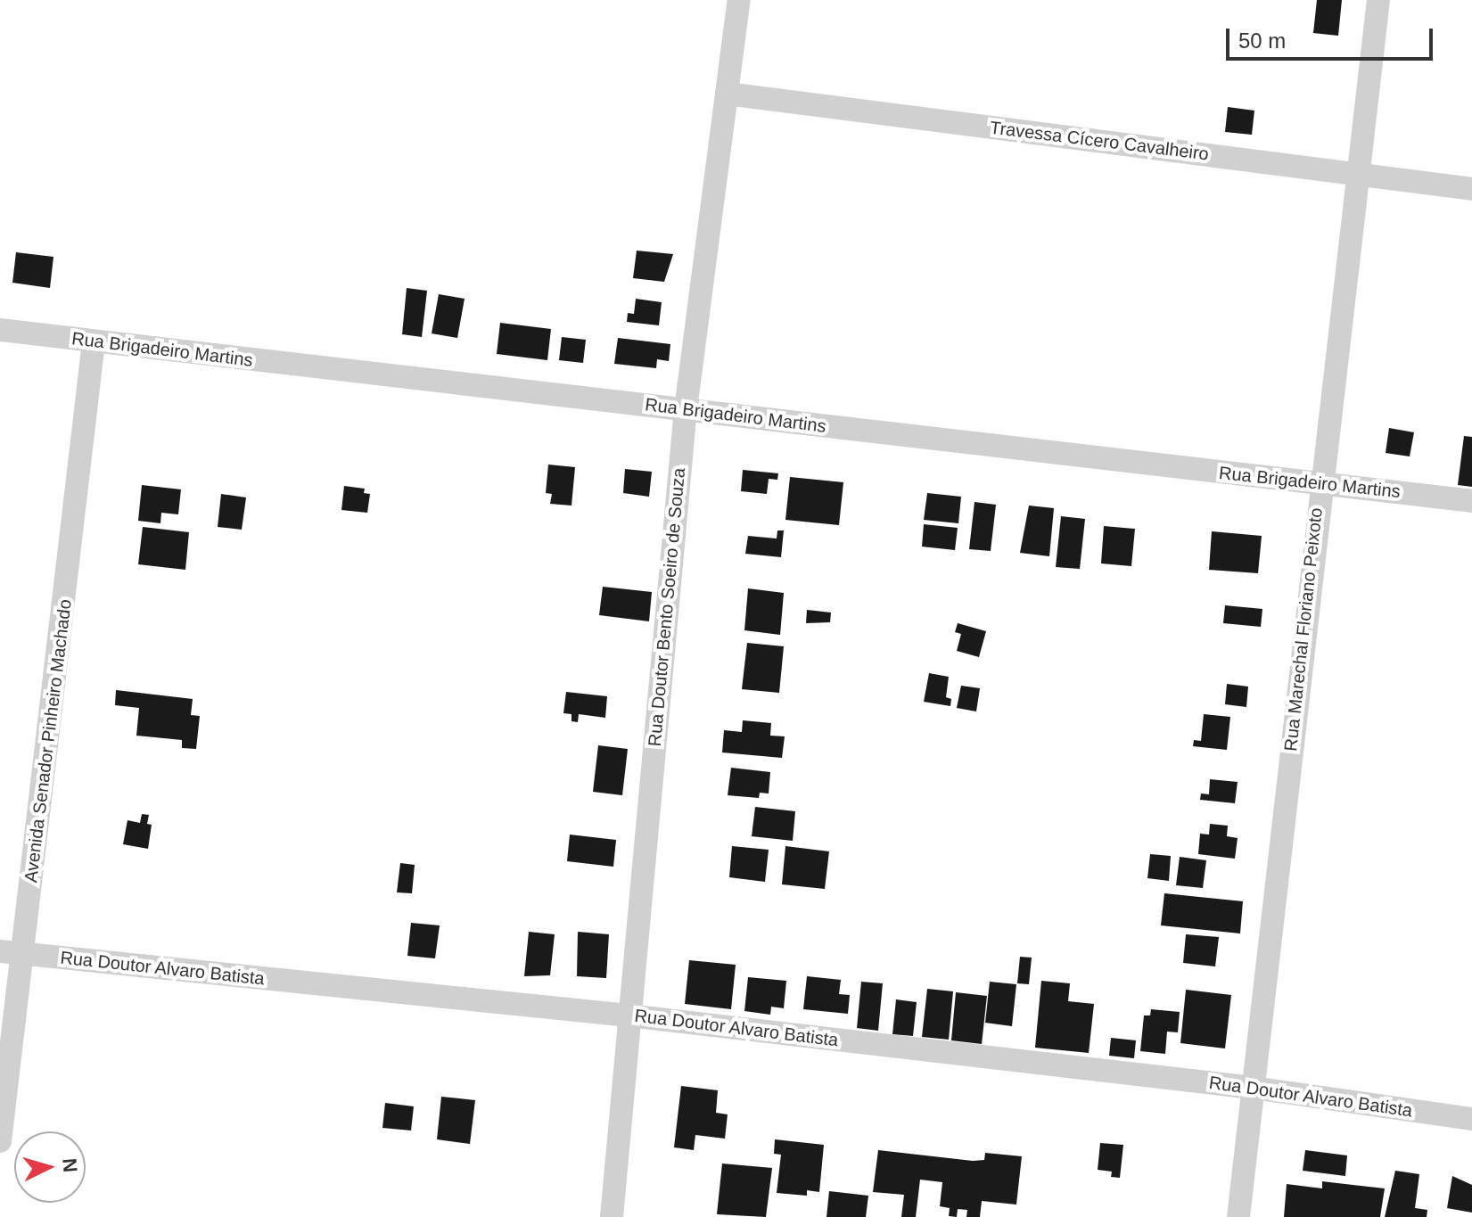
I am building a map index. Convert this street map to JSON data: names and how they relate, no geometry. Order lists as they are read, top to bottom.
{
  "streets": {
    "street": [
      "Travessa Cícero Cavalheiro",
      "Rua Brigadeiro Martins",
      "Rua Doutor Bento Soeiro de Souza",
      "Rua Marechal Floriano Peixoto",
      "Avenida Senador Pinheiro Machado",
      "Rua Doutor Alvaro Batista"
    ]
  },
  "crossings": [
    ["Travessa Cícero Cavalheiro", "Rua Doutor Bento Soeiro de Souza"],
    ["Travessa Cícero Cavalheiro", "Rua Marechal Floriano Peixoto"],
    ["Rua Brigadeiro Martins", "Rua Doutor Bento Soeiro de Souza"],
    ["Rua Brigadeiro Martins", "Rua Marechal Floriano Peixoto"],
    ["Rua Brigadeiro Martins", "Avenida Senador Pinheiro Machado"],
    ["Rua Doutor Bento Soeiro de Souza", "Rua Doutor Alvaro Batista"],
    ["Rua Marechal Floriano Peixoto", "Rua Doutor Alvaro Batista"],
    ["Avenida Senador Pinheiro Machado", "Rua Doutor Alvaro Batista"]
  ],
  "scale_bar": "50 m",
  "north": "right"
}
